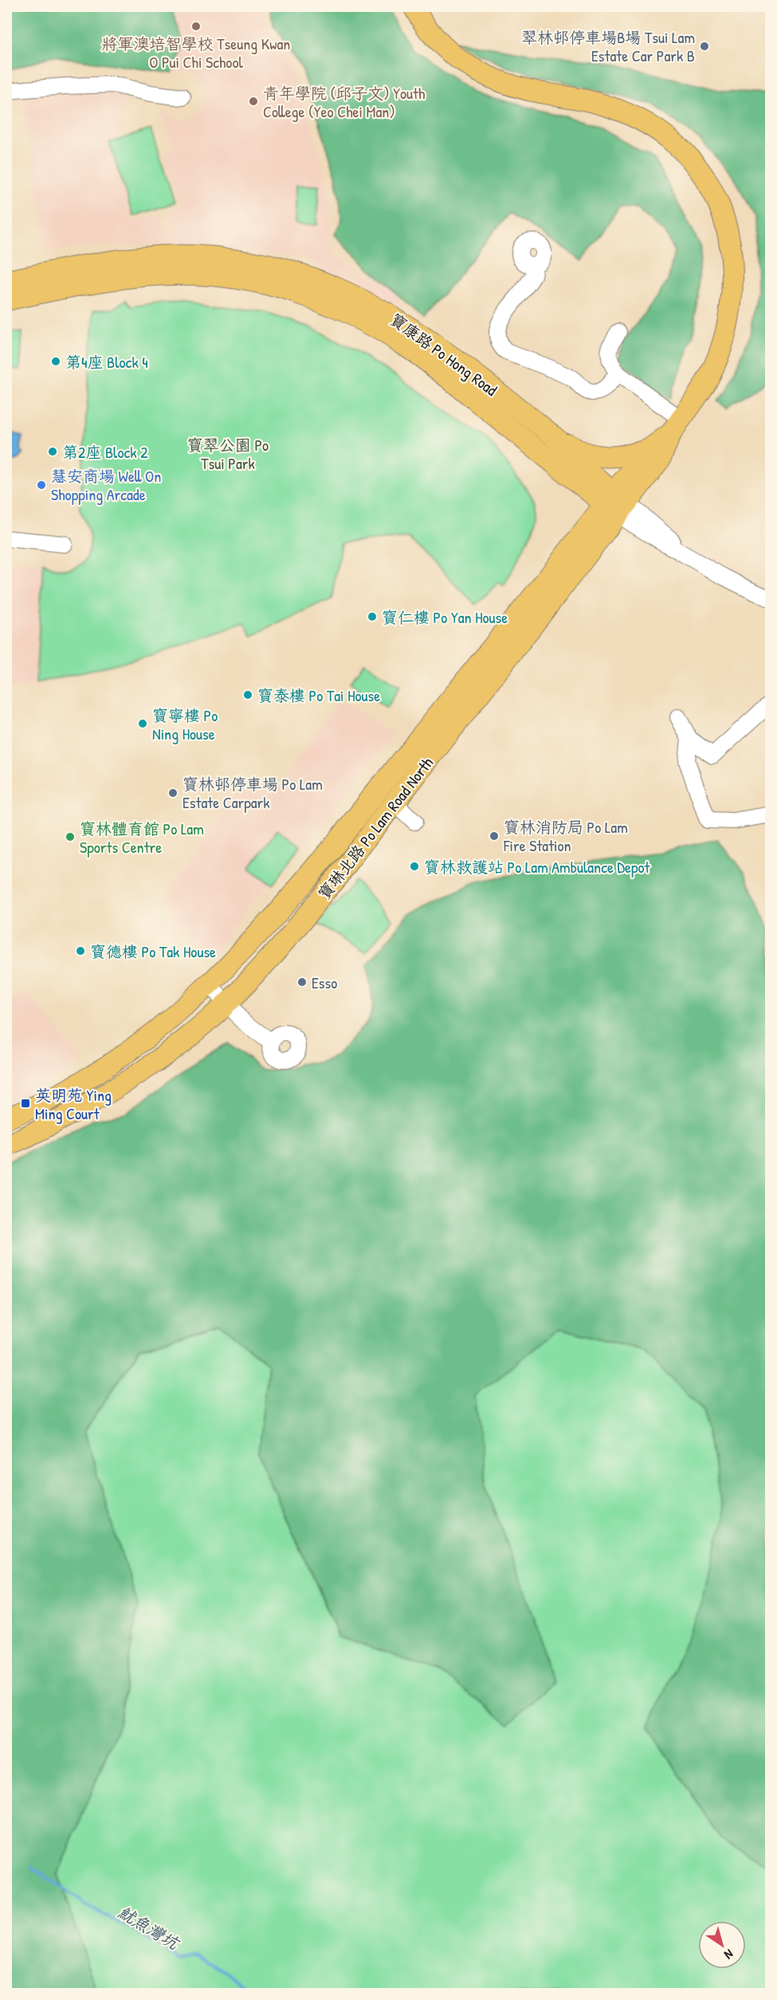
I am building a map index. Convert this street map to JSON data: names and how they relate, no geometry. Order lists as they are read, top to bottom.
{
  "streets": {
    "main road": ["寶康路 Po Hong Road", "寶琳北路 Po Lam Road North"]
  },
  "crossings": [
    ["寶康路 Po Hong Road", "寶琳北路 Po Lam Road North"]
  ],
  "water": ["魷魚灣坑"],
  "parks": ["寶翠公園 Po Tsui Park"],
  "places": {
    "other": [
      "將軍澳培智學校 Tseung Kwan O Pui Chi School",
      "翠林邨停車場B場 Tsui Lam Estate Car Park B",
      "青年學院 (邱子文) Youth College (Yeo Chei Man)",
      "第4座 Block 4",
      "第2座 Block 2",
      "慧安商場 Well On Shopping Arcade",
      "寶仁樓 Po Yan House",
      "寶泰樓 Po Tai House",
      "寶寧樓 Po Ning House",
      "寶林邨停車場 Po Lam Estate Carpark",
      "寶林消防局 Po Lam Fire Station",
      "寶林體育館 Po Lam Sports Centre",
      "寶林救護站 Po Lam Ambulance Depot",
      "寶德樓 Po Tak House",
      "Esso"
    ],
    "transit": ["英明苑 Ying Ming Court"]
  },
  "north": "bottom right"
}
